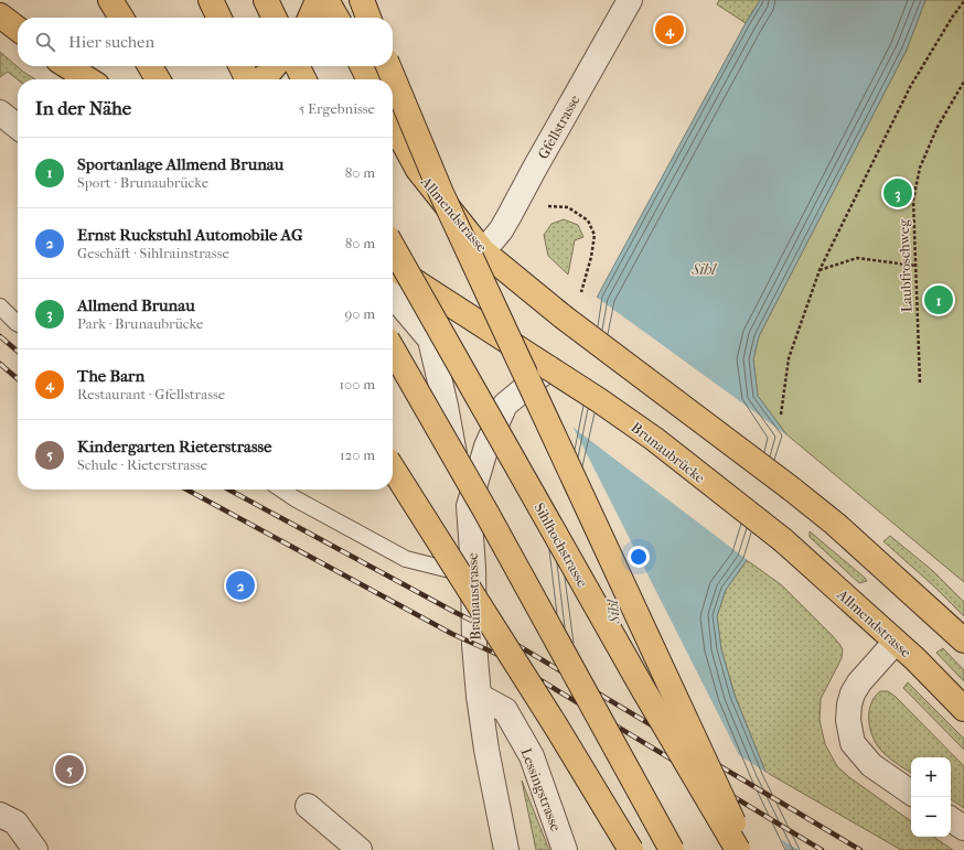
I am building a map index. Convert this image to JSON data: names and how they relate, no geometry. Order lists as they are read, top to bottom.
{
  "streets": {
    "main road": ["Allmendstrasse", "Brunaubrücke", "Sihlhochstrasse"],
    "street": ["Gfellstrasse", "Brunaustrasse", "Lessingstrasse"],
    "path": ["Laubfroschweg"]
  },
  "crossings": [
    ["Gfellstrasse", "Allmendstrasse"],
    ["Allmendstrasse", "Brunaubrücke"],
    ["Brunaubrücke", "Brunaustrasse"],
    ["Brunaustrasse", "Lessingstrasse"]
  ],
  "water": ["Sihl"],
  "page": {
    "pins": [
      "4",
      "3",
      "1",
      "2",
      "5"
    ],
    "search": "Hier suchen",
    "heading": ["In der Nähe", "5 Ergebnisse"],
    "list": [
      {
        "mark": "1",
        "name": "Sportanlage Allmend Brunau",
        "note": "Sport · Brunaubrücke",
        "value": "80 m"
      },
      {
        "mark": "2",
        "name": "Ernst Ruckstuhl Automobile AG",
        "note": "Geschäft · Sihlrainstrasse",
        "value": "80 m"
      },
      {
        "mark": "3",
        "name": "Allmend Brunau",
        "note": "Park · Brunaubrücke",
        "value": "90 m"
      },
      {
        "mark": "4",
        "name": "The Barn",
        "note": "Restaurant · Gfellstrasse",
        "value": "100 m"
      },
      {
        "mark": "5",
        "name": "Kindergarten Rieterstrasse",
        "note": "Schule · Rieterstrasse",
        "value": "120 m"
      }
    ],
    "map_buttons": ["+", "−"]
  }
}
